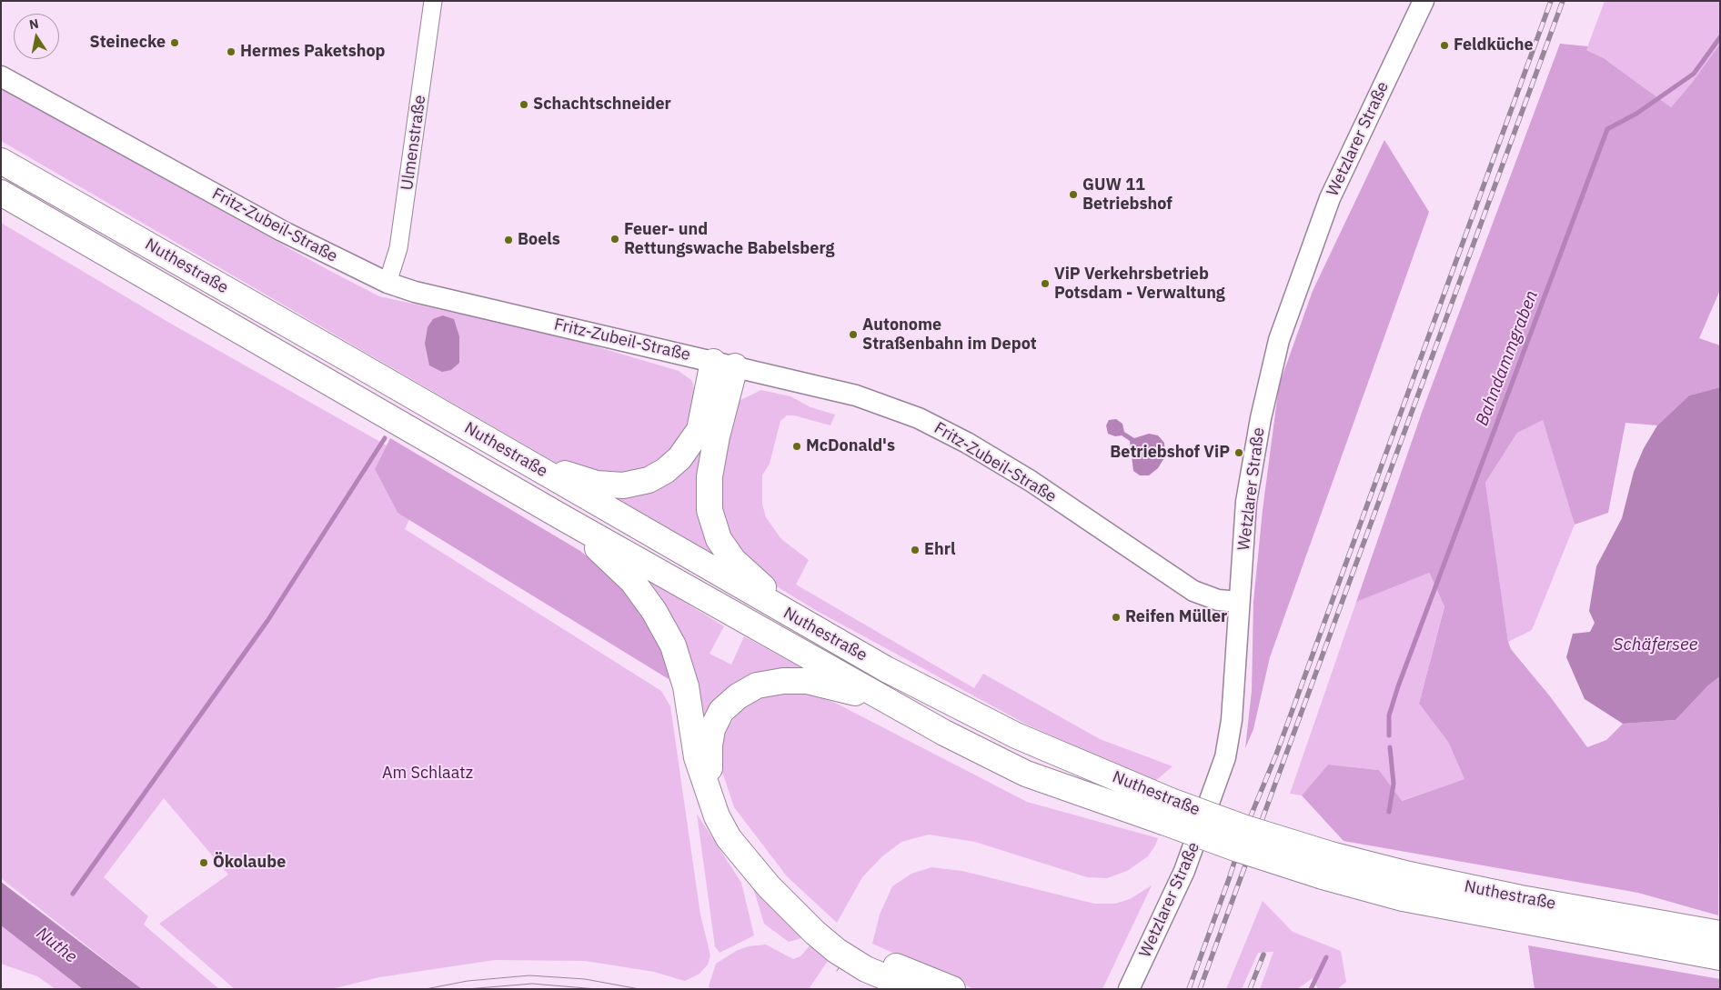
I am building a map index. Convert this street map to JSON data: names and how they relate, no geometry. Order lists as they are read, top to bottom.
{
  "streets": {
    "highway": ["Nuthestraße"],
    "street": ["Wetzlarer Straße", "Ulmenstraße", "Fritz-Zubeil-Straße"]
  },
  "crossings": [
    ["Wetzlarer Straße", "Fritz-Zubeil-Straße"],
    ["Ulmenstraße", "Fritz-Zubeil-Straße"]
  ],
  "water": ["Bahndammgraben", "Schäfersee", "Nuthe"],
  "parks": ["Am Schlaatz"],
  "places": [
    "Steinecke",
    "Feldküche",
    "Hermes Paketshop",
    "Schachtschneider",
    "GUW 11 Betriebshof",
    "Feuer- und Rettungswache Babelsberg",
    "Boels",
    "ViP Verkehrsbetrieb Potsdam - Verwaltung",
    "Autonome Straßenbahn im Depot",
    "McDonald's",
    "Betriebshof ViP",
    "Ehrl",
    "Reifen Müller",
    "Ökolaube"
  ],
  "north": "top"
}
